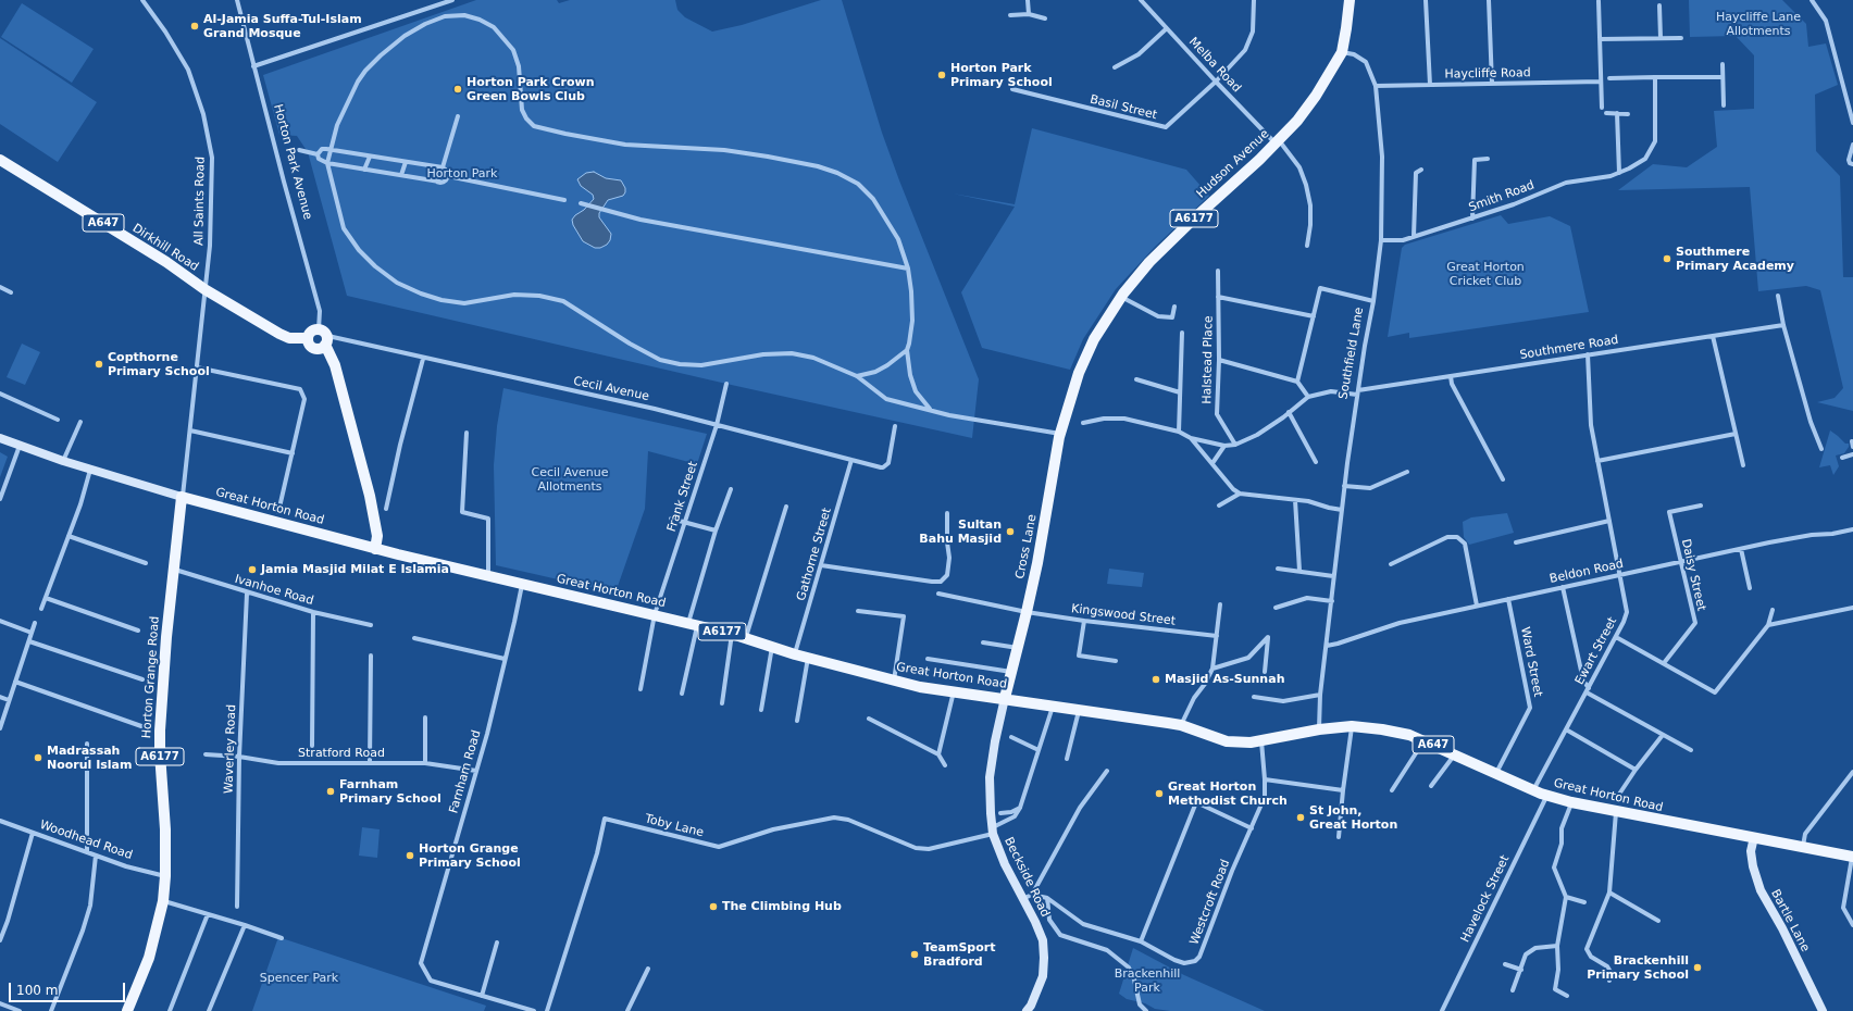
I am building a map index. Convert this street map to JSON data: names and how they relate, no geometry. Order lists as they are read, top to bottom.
{
  "streets": {
    "main road": [
      "Horton Park Avenue",
      "Hudson Avenue",
      "A6177",
      "A647",
      "Dirkhill Road",
      "Great Horton Road",
      "Cross Lane",
      "Horton Grange Road"
    ],
    "street": [
      "Melba Road",
      "Haycliffe Road",
      "Basil Street",
      "Smith Road",
      "All Saints Road",
      "Southmere Road",
      "Southfield Lane",
      "Halstead Place",
      "Cecil Avenue",
      "Frank Street",
      "Gathorne Street",
      "Beldon Road",
      "Daisy Street",
      "Ivanhoe Road",
      "Kingswood Street",
      "Ewart Street",
      "Ward Street",
      "Waverley Road",
      "Stratford Road",
      "Farnham Road",
      "Toby Lane",
      "Woodhead Road",
      "Beckside Road",
      "Havelock Street",
      "Westcroft Road",
      "Bartle Lane"
    ]
  },
  "crossings": [
    ["Melba Road", "Basil Street"],
    ["Melba Road", "Hudson Avenue"],
    ["Haycliffe Road", "Southfield Lane"],
    ["Horton Park Avenue", "A647"],
    ["Horton Park Avenue", "Cecil Avenue"],
    ["Horton Park Avenue", "Great Horton Road"],
    ["Hudson Avenue", "A6177"],
    ["Hudson Avenue", "Southfield Lane"],
    ["Hudson Avenue", "Cross Lane"],
    ["Smith Road", "Southfield Lane"],
    ["All Saints Road", "A647"],
    ["All Saints Road", "Dirkhill Road"],
    ["All Saints Road", "Great Horton Road"],
    ["All Saints Road", "Horton Grange Road"],
    ["A6177", "Southfield Lane"],
    ["A647", "Dirkhill Road"],
    ["Southmere Road", "Southfield Lane"],
    ["Southmere Road", "Ewart Street"],
    ["Southfield Lane", "Great Horton Road"],
    ["Southfield Lane", "Beldon Road"],
    ["Cecil Avenue", "Frank Street"],
    ["Cecil Avenue", "Gathorne Street"],
    ["Frank Street", "Great Horton Road"],
    ["Great Horton Road", "Cross Lane"],
    ["Great Horton Road", "Gathorne Street"],
    ["Great Horton Road", "Ewart Street"],
    ["Great Horton Road", "Ward Street"],
    ["Great Horton Road", "Horton Grange Road"],
    ["Great Horton Road", "Farnham Road"],
    ["Great Horton Road", "Beckside Road"],
    ["Great Horton Road", "Havelock Street"],
    ["Great Horton Road", "Westcroft Road"],
    ["Great Horton Road", "Bartle Lane"],
    ["Cross Lane", "Kingswood Street"],
    ["Cross Lane", "Beckside Road"],
    ["Beldon Road", "Daisy Street"],
    ["Beldon Road", "Ewart Street"],
    ["Beldon Road", "Ward Street"],
    ["Ivanhoe Road", "Horton Grange Road"],
    ["Ivanhoe Road", "Waverley Road"],
    ["Horton Grange Road", "Woodhead Road"],
    ["Waverley Road", "Stratford Road"],
    ["Stratford Road", "Farnham Road"],
    ["Toby Lane", "Beckside Road"]
  ],
  "parks": [
    "Haycliffe Lane Allotments",
    "Horton Park",
    "Great Horton Cricket Club",
    "Cecil Avenue Allotments",
    "Brackenhill Park",
    "Spencer Park"
  ],
  "places": [
    "Al-Jamia Suffa-Tul-Islam Grand Mosque",
    "Horton Park Primary School",
    "Horton Park Crown Green Bowls Club",
    "Southmere Primary Academy",
    "Copthorne Primary School",
    "Sultan Bahu Masjid",
    "Jamia Masjid Milat E Islamia",
    "Masjid As-Sunnah",
    "Madrassah Noorul Islam",
    "Farnham Primary School",
    "Great Horton Methodist Church",
    "St John, Great Horton",
    "Horton Grange Primary School",
    "The Climbing Hub",
    "TeamSport Bradford",
    "Brackenhill Primary School"
  ],
  "scale_bar": "100 m"
}
